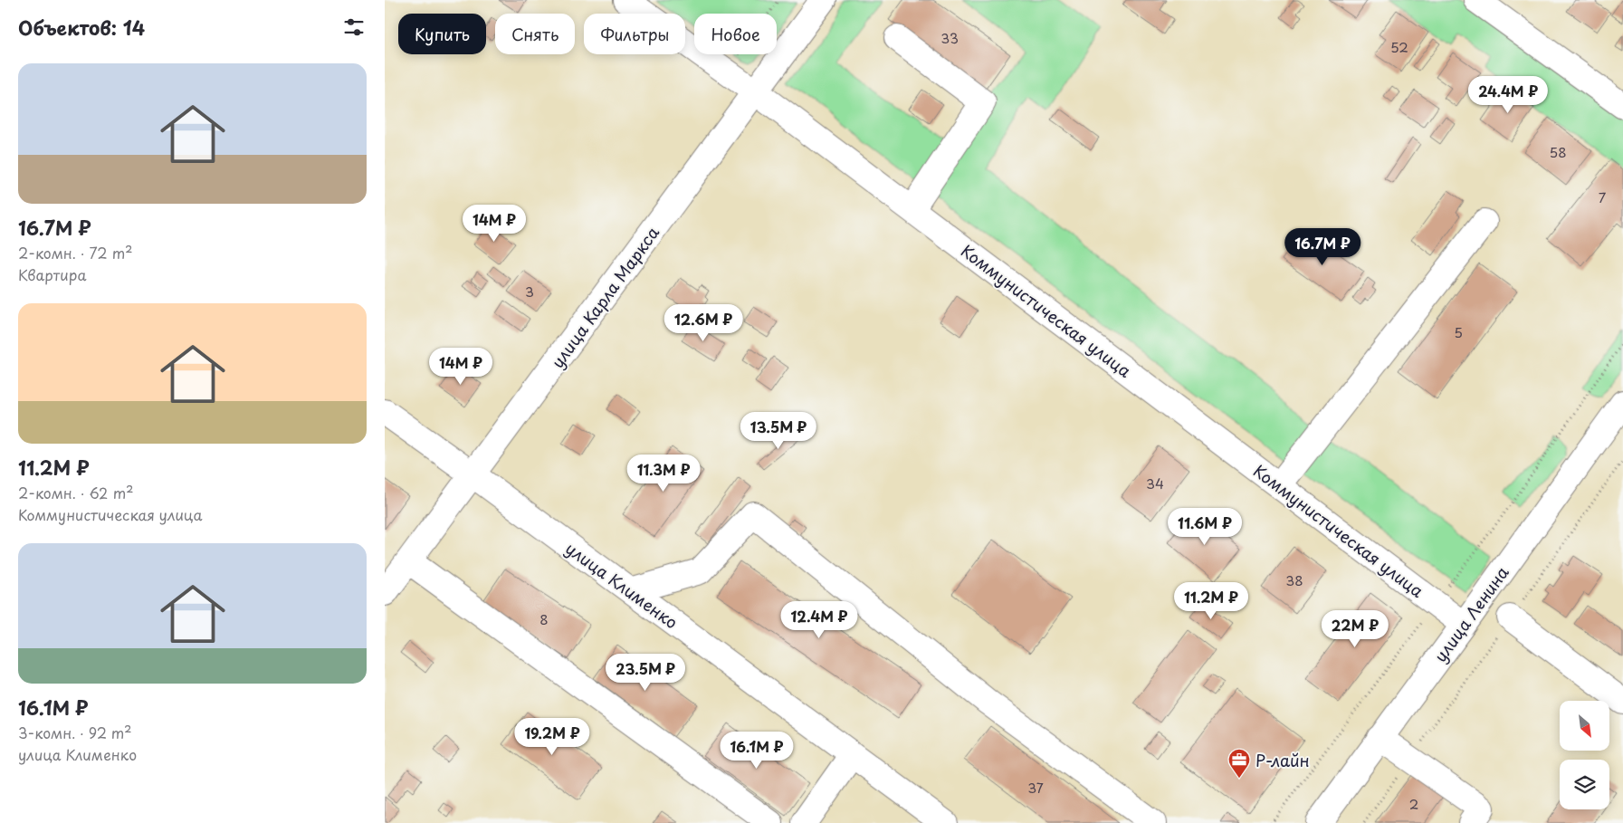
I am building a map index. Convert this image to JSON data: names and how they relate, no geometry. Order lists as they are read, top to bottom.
{
  "streets": {
    "street": [
      "улица Карла Маркса",
      "Коммунистическая улица",
      "улица Клименко",
      "улица Ленина"
    ]
  },
  "crossings": [
    ["улица Карла Маркса", "Коммунистическая улица"],
    ["улица Карла Маркса", "улица Клименко"],
    ["Коммунистическая улица", "улица Ленина"]
  ],
  "places": {
    "office": ["Р-лайн"]
  },
  "house_numbers": [
    "33",
    "52",
    "58",
    "7",
    "3",
    "5",
    "34",
    "38",
    "8",
    "37",
    "2"
  ],
  "north": "bottom right",
  "page": {
    "heading": "Объектов: 14",
    "chip": [
      "Купить",
      "Снять",
      "Фильтры",
      "Новое"
    ],
    "list": [
      {
        "name": "16.7M ₽",
        "note": "2-комн. · 72 m² · Квартира"
      },
      {
        "name": "11.2M ₽",
        "note": "2-комн. · 62 m² · Коммунистическая улица"
      },
      {
        "name": "16.1M ₽",
        "note": "3-комн. · 92 m² · улица Клименко"
      }
    ],
    "price": [
      "24.4M ₽",
      "14M ₽",
      "16.7M ₽",
      "12.6M ₽",
      "14M ₽",
      "13.5M ₽",
      "11.3M ₽",
      "11.6M ₽",
      "11.2M ₽",
      "12.4M ₽",
      "22M ₽",
      "23.5M ₽",
      "19.2M ₽",
      "16.1M ₽"
    ]
  }
}
